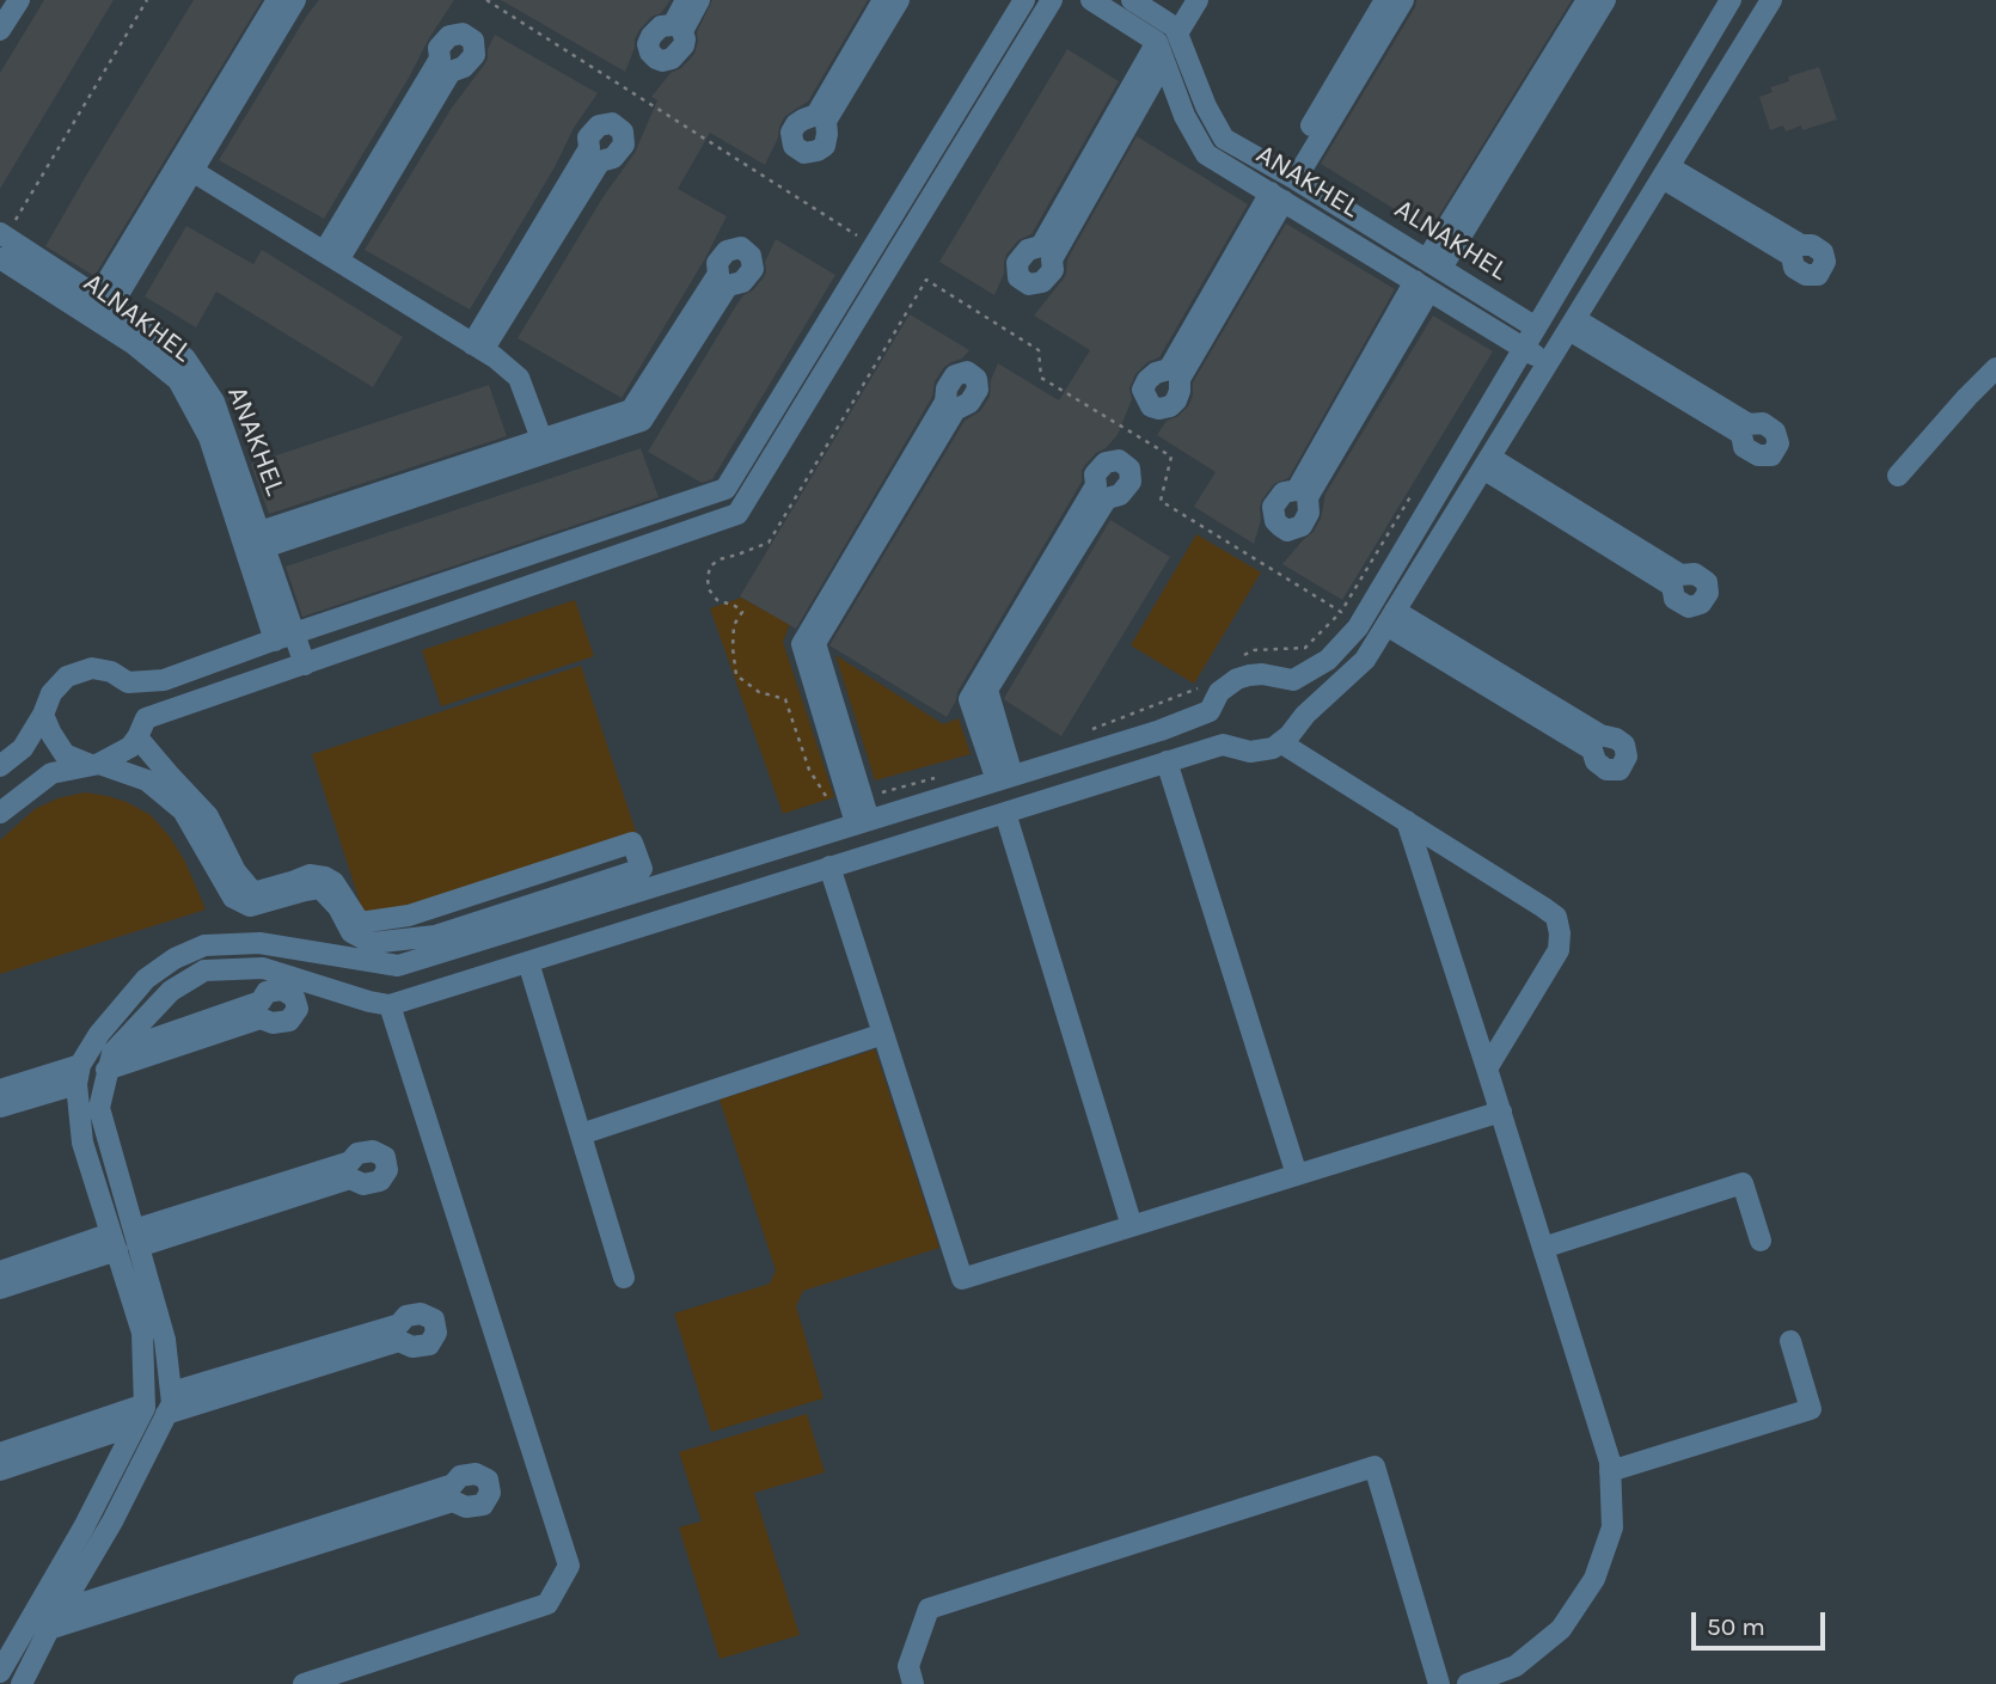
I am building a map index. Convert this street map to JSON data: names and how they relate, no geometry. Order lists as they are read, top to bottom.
{
  "streets": {
    "street": ["ANAKHEL", "ALNAKHEL"]
  },
  "crossings": [
    ["ANAKHEL", "ALNAKHEL"]
  ],
  "scale_bar": "50 m"
}
